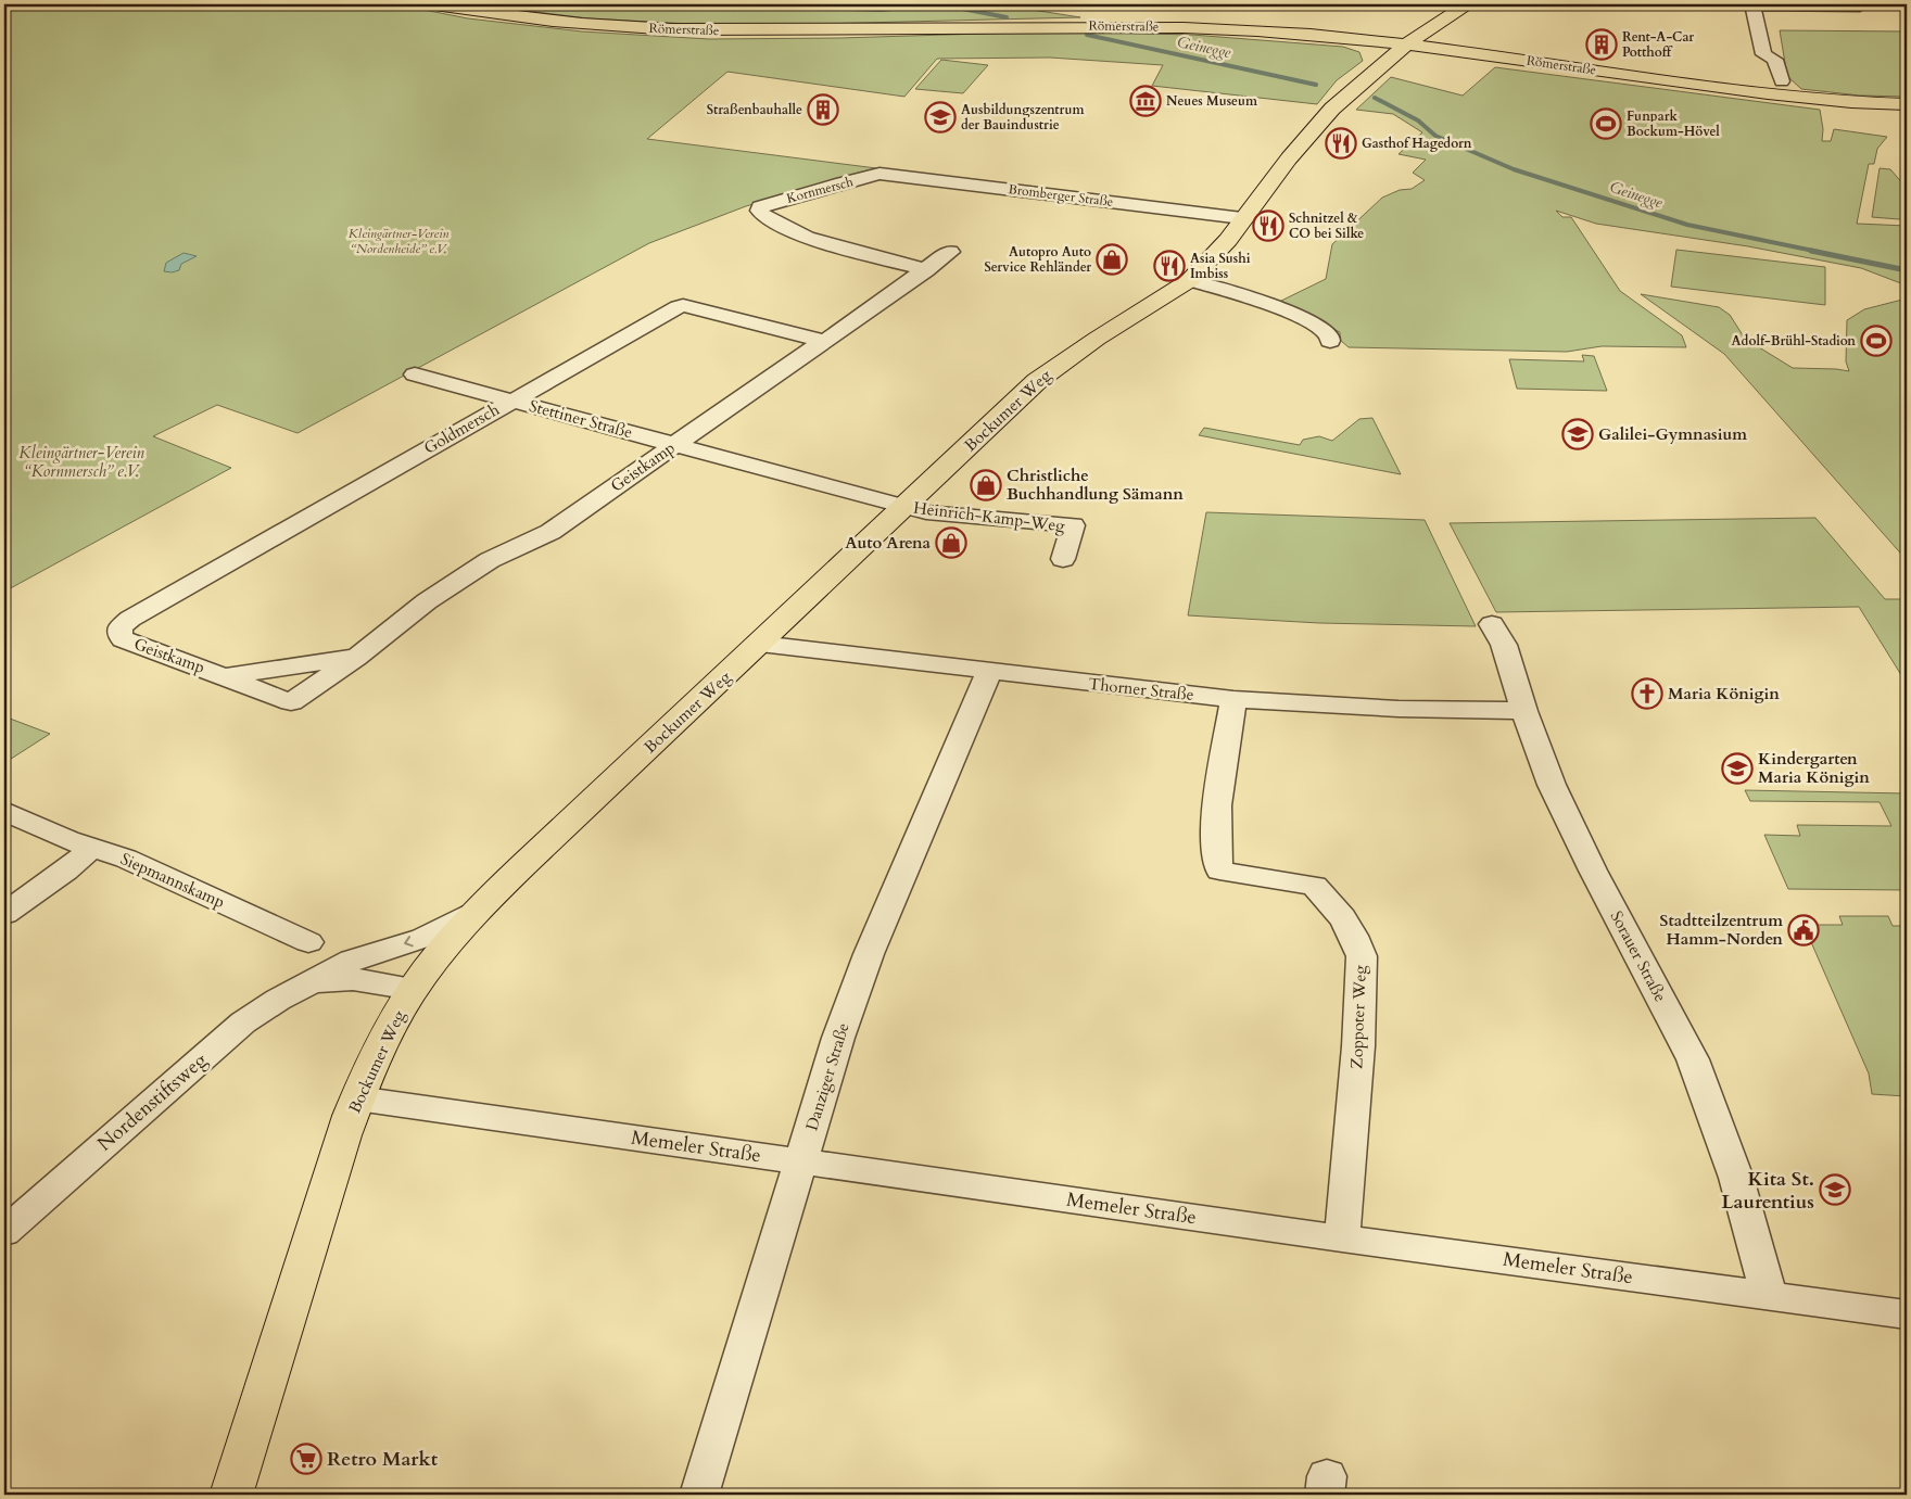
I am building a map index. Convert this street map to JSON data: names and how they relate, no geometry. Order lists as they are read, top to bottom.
{
  "streets": {
    "main road": ["Römerstraße", "Bockumer Weg"],
    "street": [
      "Kornmersch",
      "Bromberger Straße",
      "Stettiner Straße",
      "Goldmersch",
      "Geistkamp",
      "Heinrich-Kamp-Weg",
      "Thorner Straße",
      "Siepmannskamp",
      "Sorauer Straße",
      "Zoppoter Weg",
      "Danziger Straße",
      "Nordenstiftsweg",
      "Memeler Straße"
    ]
  },
  "crossings": [
    ["Römerstraße", "Bockumer Weg"],
    ["Kornmersch", "Bromberger Straße"],
    ["Kornmersch", "Geistkamp"],
    ["Bromberger Straße", "Bockumer Weg"],
    ["Bockumer Weg", "Stettiner Straße"],
    ["Bockumer Weg", "Heinrich-Kamp-Weg"],
    ["Bockumer Weg", "Thorner Straße"],
    ["Bockumer Weg", "Nordenstiftsweg"],
    ["Bockumer Weg", "Memeler Straße"],
    ["Stettiner Straße", "Goldmersch"],
    ["Stettiner Straße", "Geistkamp"],
    ["Stettiner Straße", "Heinrich-Kamp-Weg"],
    ["Goldmersch", "Geistkamp"],
    ["Thorner Straße", "Sorauer Straße"],
    ["Thorner Straße", "Zoppoter Weg"],
    ["Thorner Straße", "Danziger Straße"],
    ["Sorauer Straße", "Memeler Straße"],
    ["Zoppoter Weg", "Memeler Straße"],
    ["Danziger Straße", "Memeler Straße"]
  ],
  "water": ["Geinegge"],
  "parks": ["Kleingärtner-Verein “Nordenheide” e.V.", "Kleingärtner-Verein “Kornmersch” e.V."],
  "places": {
    "building": ["Rent-A-Car Potthoff", "Straßenbauhalle"],
    "museum": ["Neues Museum"],
    "school or university": [
      "Ausbildungszentrum der Bauindustrie",
      "Galilei-Gymnasium",
      "Kindergarten Maria Königin",
      "Kita St. Laurentius"
    ],
    "sports": ["Funpark Bockum-Hövel", "Adolf-Brühl-Stadion"],
    "restaurant": ["Gasthof Hagedorn", "Schnitzel & CO bei Silke", "Asia Sushi Imbiss"],
    "shop": ["Autopro Auto Service Rehländer", "Christliche Buchhandlung Sämann", "Auto Arena"],
    "church": ["Maria Königin"],
    "public building": ["Stadtteilzentrum Hamm-Norden"],
    "supermarket": ["Retro Markt"]
  }
}
